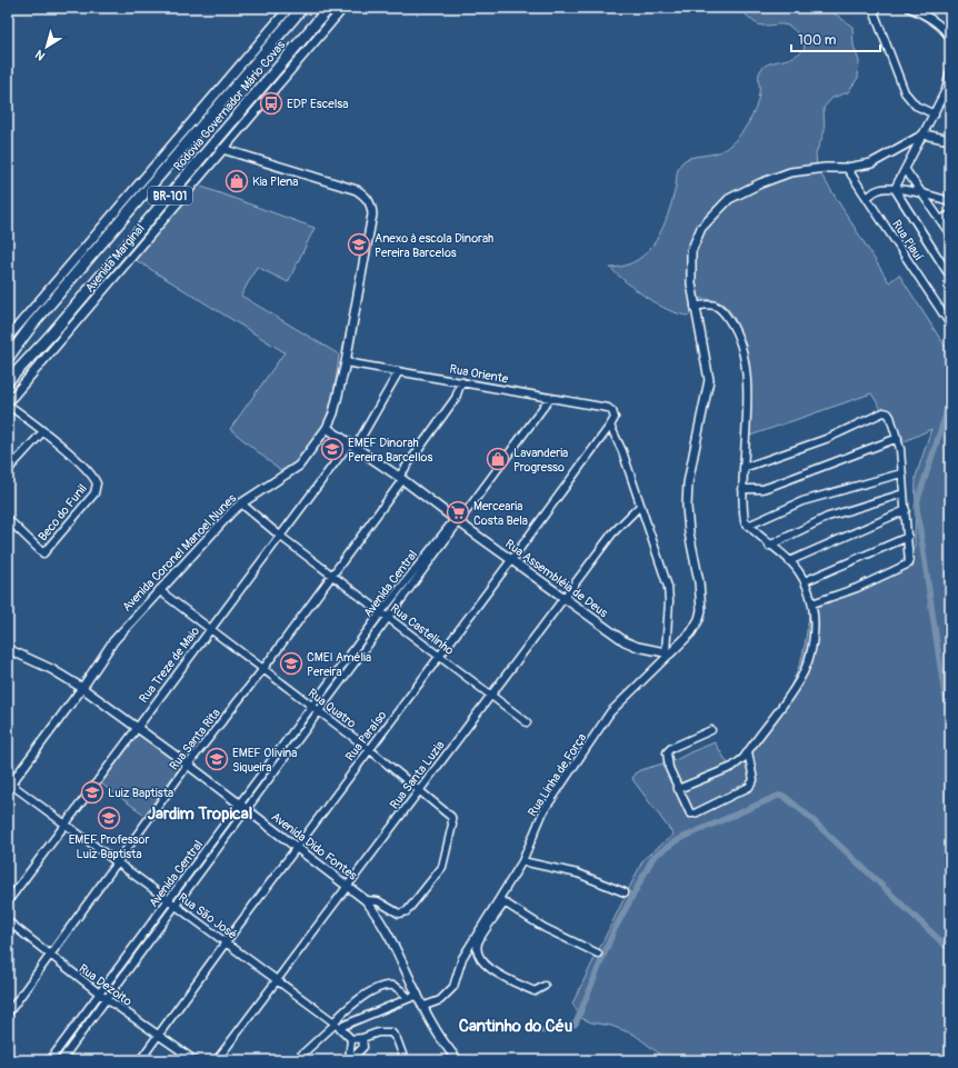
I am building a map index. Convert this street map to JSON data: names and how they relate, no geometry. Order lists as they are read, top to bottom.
{
  "streets": {
    "main road": ["Rodovia Governador Mário Covas", "BR-101"],
    "street": [
      "Rua Piauí",
      "Avenida Marginal",
      "Rua Oriente",
      "Beco do Funil",
      "Avenida Coronel Manoel Nunes",
      "Rua Assembléia de Deus",
      "Avenida Central",
      "Rua Castelinho",
      "Rua Treze de Maio",
      "Rua Quatro",
      "Rua Paraíso",
      "Rua Santa Rita",
      "Rua Santa Luzia",
      "Rua Linha de Força",
      "Avenida Dido Fontes",
      "Rua São José",
      "Rua Dezoito"
    ]
  },
  "crossings": [
    ["Avenida Marginal", "Beco do Funil"],
    ["Avenida Marginal", "Avenida Coronel Manoel Nunes"],
    ["Rua Oriente", "Avenida Coronel Manoel Nunes"],
    ["Rua Oriente", "Avenida Central"],
    ["Rua Oriente", "Rua Treze de Maio"],
    ["Rua Oriente", "Rua Paraíso"],
    ["Rua Oriente", "Rua Santa Rita"],
    ["Avenida Coronel Manoel Nunes", "Rua Assembléia de Deus"],
    ["Avenida Coronel Manoel Nunes", "Rua Castelinho"],
    ["Avenida Coronel Manoel Nunes", "Rua Quatro"],
    ["Avenida Coronel Manoel Nunes", "Avenida Dido Fontes"],
    ["Avenida Coronel Manoel Nunes", "Rua São José"],
    ["Rua Assembléia de Deus", "Avenida Central"],
    ["Rua Assembléia de Deus", "Rua Treze de Maio"],
    ["Rua Assembléia de Deus", "Rua Paraíso"],
    ["Rua Assembléia de Deus", "Rua Santa Rita"],
    ["Rua Assembléia de Deus", "Rua Santa Luzia"],
    ["Rua Assembléia de Deus", "Rua Linha de Força"],
    ["Avenida Central", "Rua Castelinho"],
    ["Avenida Central", "Rua Quatro"],
    ["Avenida Central", "Avenida Dido Fontes"],
    ["Avenida Central", "Rua São José"],
    ["Avenida Central", "Rua Dezoito"],
    ["Rua Castelinho", "Rua Treze de Maio"],
    ["Rua Castelinho", "Rua Paraíso"],
    ["Rua Castelinho", "Rua Santa Rita"],
    ["Rua Castelinho", "Rua Santa Luzia"],
    ["Rua Treze de Maio", "Rua Quatro"],
    ["Rua Treze de Maio", "Avenida Dido Fontes"],
    ["Rua Treze de Maio", "Rua São José"],
    ["Rua Quatro", "Rua Paraíso"],
    ["Rua Quatro", "Rua Santa Rita"],
    ["Rua Quatro", "Rua Santa Luzia"],
    ["Rua Quatro", "Avenida Dido Fontes"],
    ["Rua Paraíso", "Avenida Dido Fontes"],
    ["Rua Paraíso", "Rua São José"],
    ["Rua Paraíso", "Rua Dezoito"],
    ["Rua Santa Rita", "Avenida Dido Fontes"],
    ["Rua Santa Rita", "Rua São José"],
    ["Rua Santa Rita", "Rua Dezoito"],
    ["Rua Santa Luzia", "Avenida Dido Fontes"],
    ["Rua Santa Luzia", "Rua São José"],
    ["Rua Linha de Força", "Avenida Dido Fontes"]
  ],
  "districts": ["Jardim Tropical", "Cantinho do Céu"],
  "places": {
    "bus stop": ["EDP Escelsa"],
    "shop": ["Kia Plena", "Lavanderia Progresso"],
    "school or university": [
      "Anexo à escola Dinorah Pereira Barcelos",
      "EMEF Dinorah Pereira Barcellos",
      "CMEI Amélia Pereira",
      "EMEF Olivina Siqueira",
      "Luiz Baptista",
      "EMEF Professor Luiz Baptista"
    ],
    "supermarket": ["Mercearia Costa Bela"]
  },
  "scale_bar": "100 m",
  "north": "bottom left"
}
